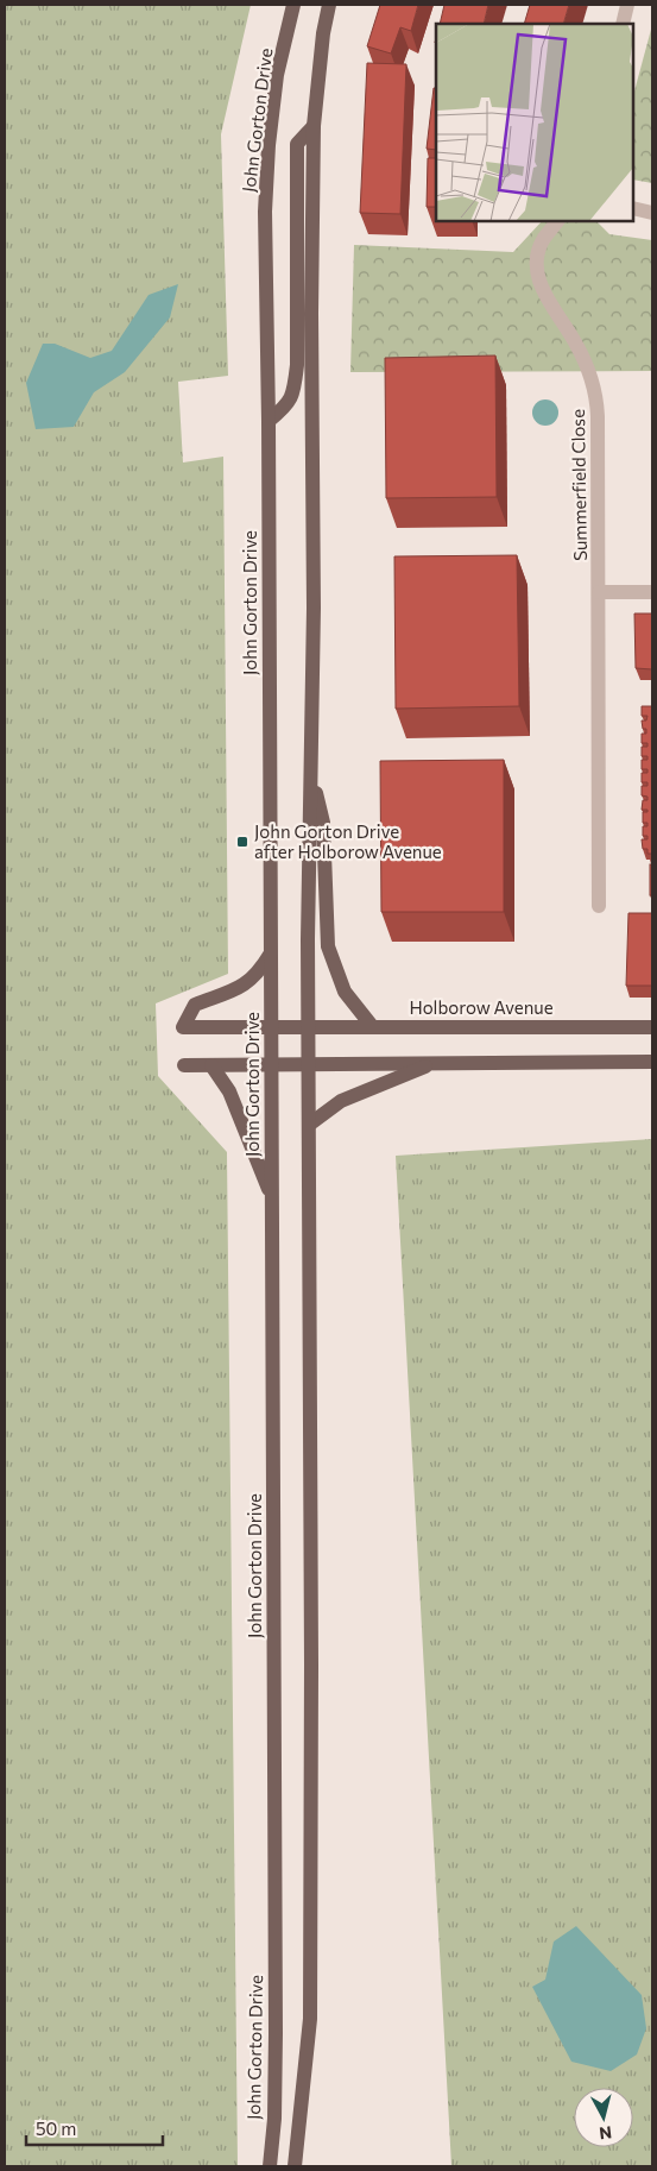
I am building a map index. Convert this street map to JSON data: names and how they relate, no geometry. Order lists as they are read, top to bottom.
{
  "streets": {
    "main road": ["John Gorton Drive", "Holborow Avenue"],
    "street": ["Summerfield Close"]
  },
  "crossings": [
    ["John Gorton Drive", "Holborow Avenue"]
  ],
  "places": {
    "transit": ["John Gorton Drive after Holborow Avenue"]
  },
  "scale_bar": "50 m",
  "north": "bottom"
}
